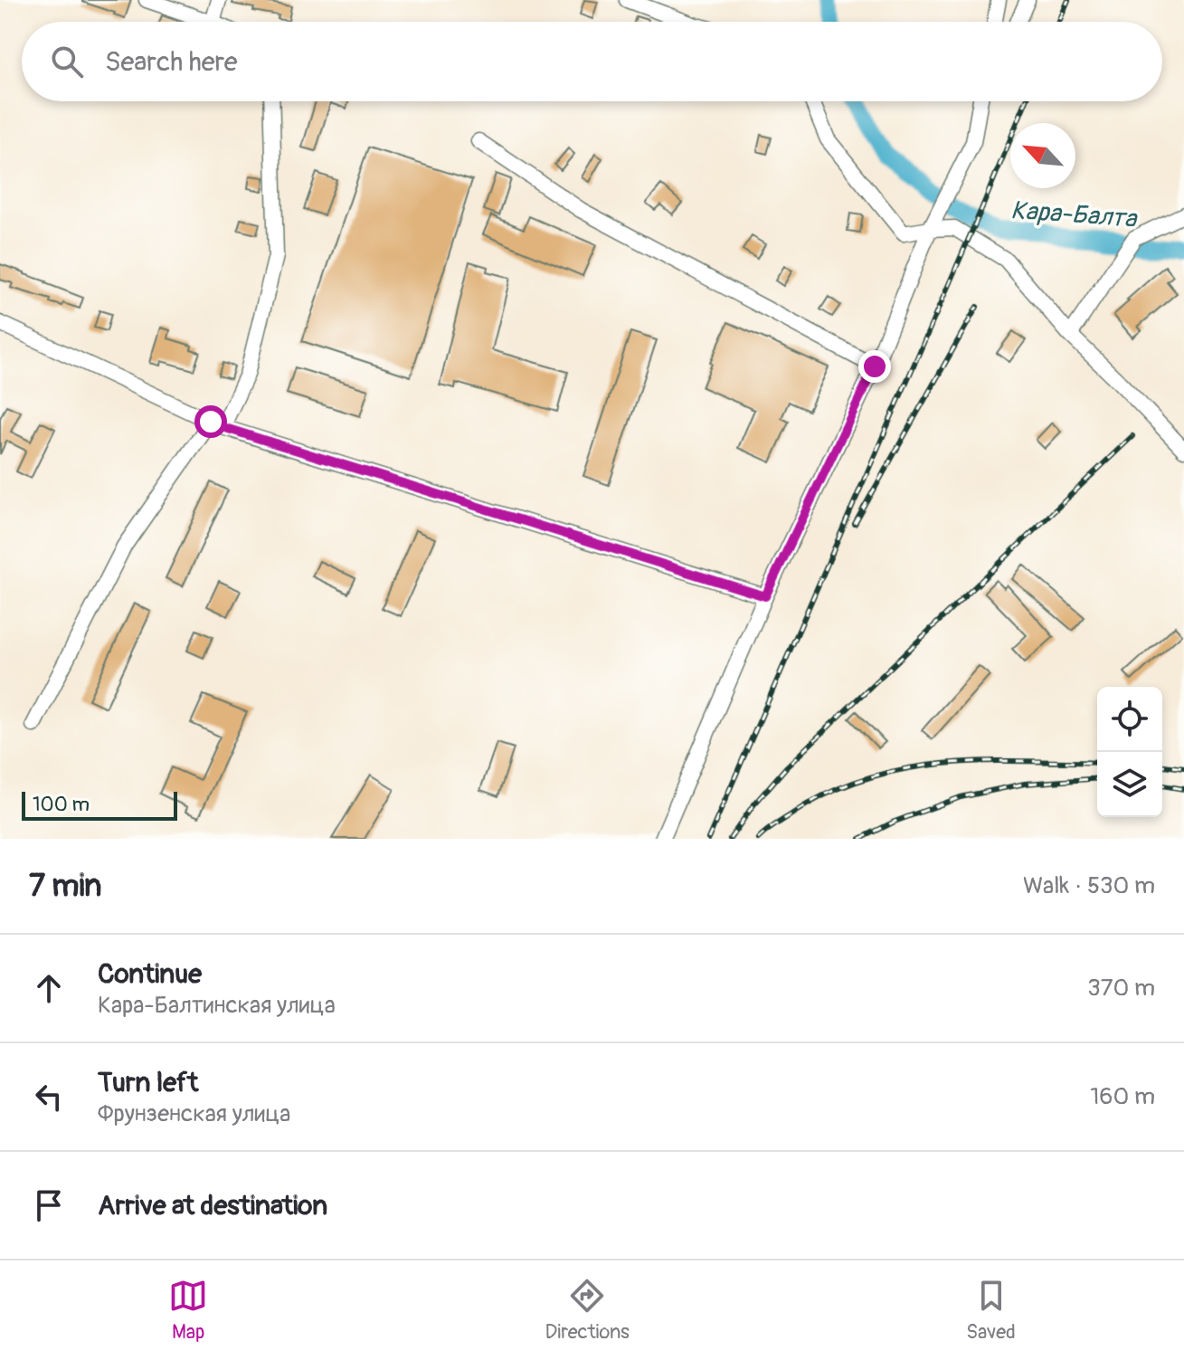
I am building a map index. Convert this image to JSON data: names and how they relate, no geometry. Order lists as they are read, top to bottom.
{
  "water": ["Кара-Балта"],
  "scale_bar": "100 m",
  "north": "top left",
  "page": {
    "search": "Search here",
    "scale": "100 m",
    "heading": ["7 min", "Walk · 530 m"],
    "list": [
      ["Continue", "Кара-Балтинская улица", "370 m"],
      ["Turn left", "Фрунзенская улица", "160 m"],
      "Arrive at destination"
    ],
    "nav": ["Map", "Directions", "Saved"]
  }
}
